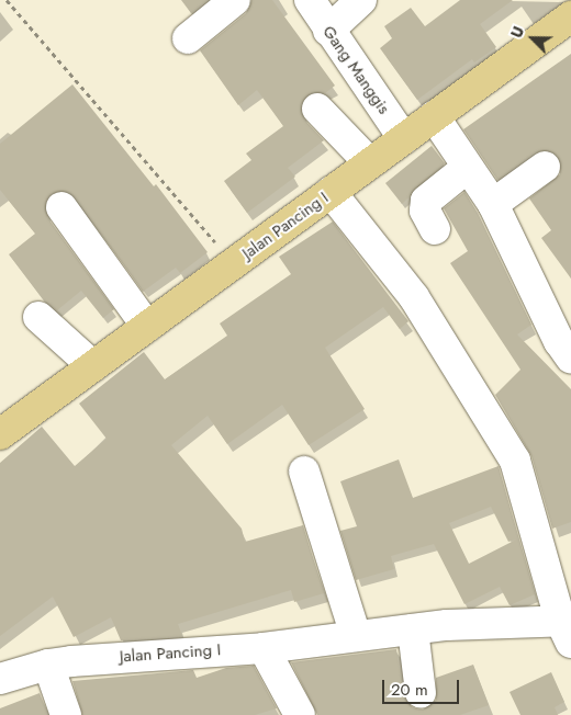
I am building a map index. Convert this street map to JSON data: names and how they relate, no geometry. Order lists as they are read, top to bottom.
{
  "streets": {
    "main road": ["Jalan Pancing I"],
    "street": ["Gang Manggis"]
  },
  "crossings": [
    ["Gang Manggis", "Jalan Pancing I"]
  ],
  "scale_bar": "20 m",
  "north": "top left"
}
